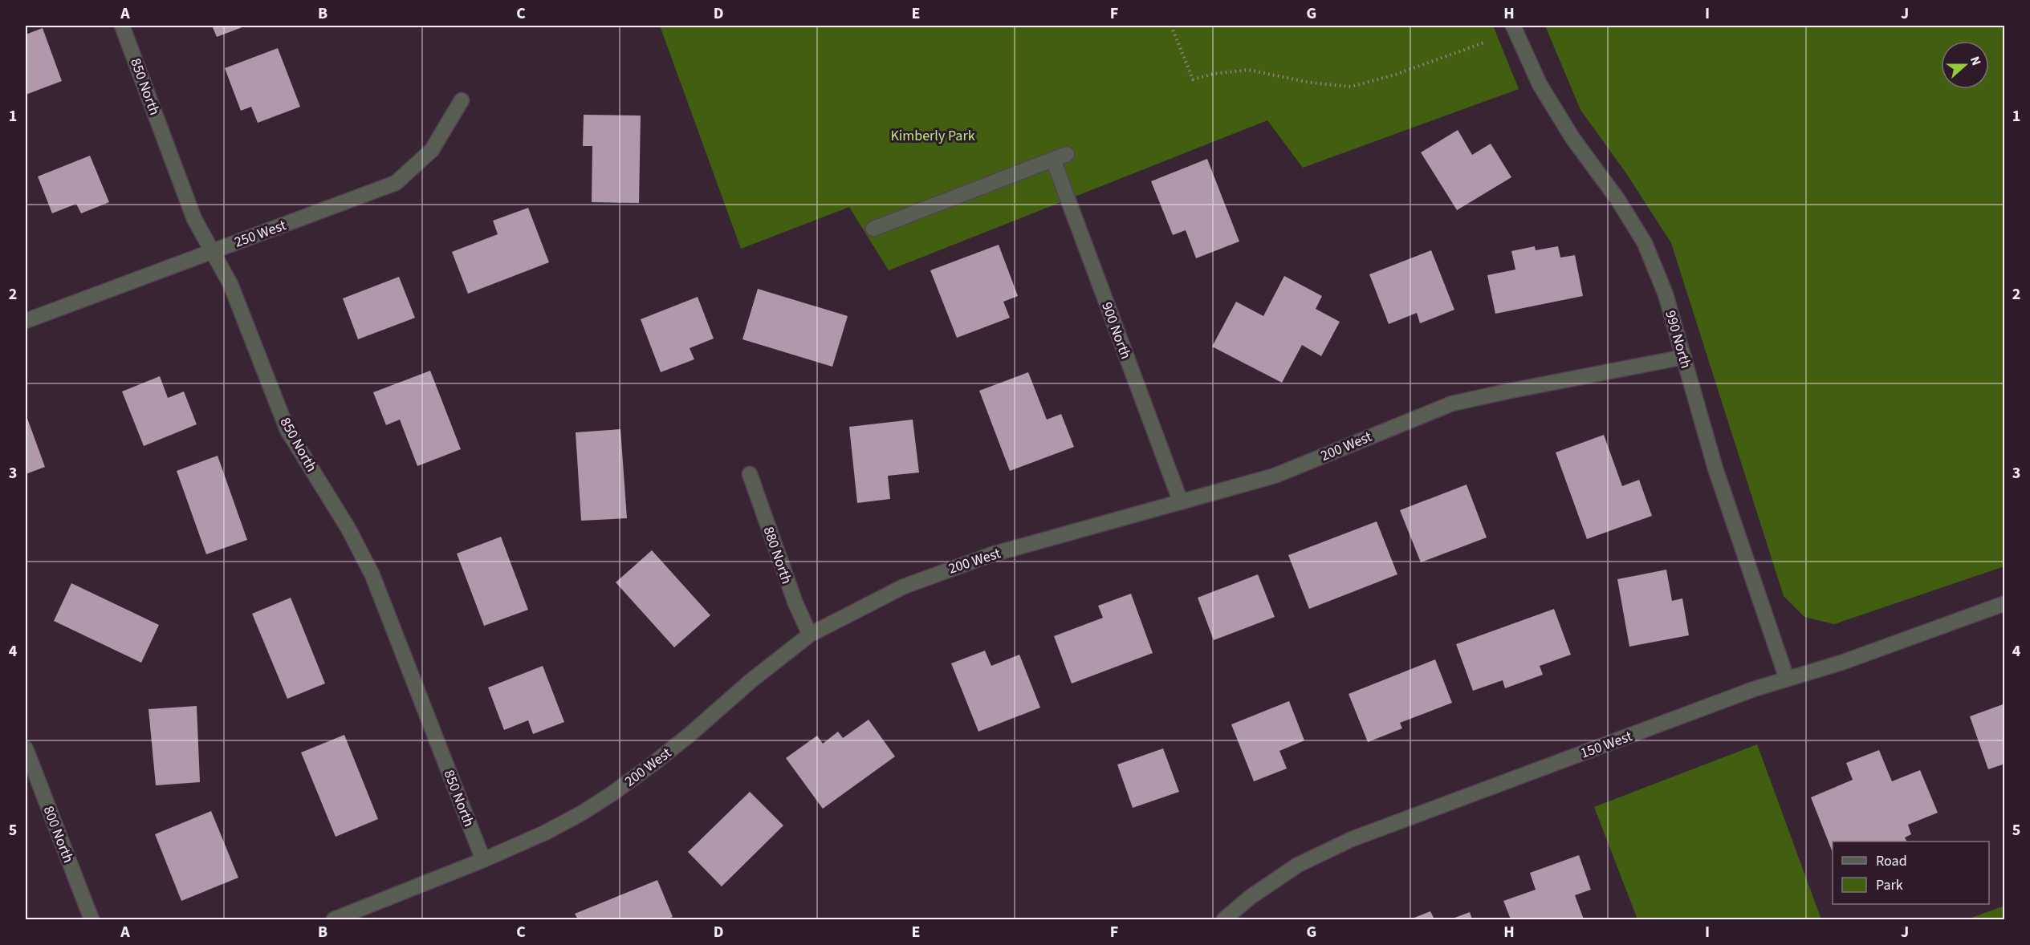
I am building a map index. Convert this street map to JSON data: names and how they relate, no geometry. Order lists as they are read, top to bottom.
{
  "streets": {
    "street": [
      "850 North",
      "250 West",
      "900 North",
      "990 North",
      "200 West",
      "880 North",
      "150 West",
      "800 North"
    ]
  },
  "crossings": [
    ["850 North", "250 West"],
    ["850 North", "200 West"],
    ["900 North", "200 West"],
    ["990 North", "200 West"],
    ["990 North", "150 West"],
    ["200 West", "880 North"]
  ],
  "parks": ["Kimberly Park"],
  "legend": ["Road", "Park"],
  "north": "right",
  "grid": {
    "columns": [
      "A",
      "B",
      "C",
      "D",
      "E",
      "F",
      "G",
      "H",
      "I",
      "J"
    ],
    "rows": [
      "1",
      "2",
      "3",
      "4",
      "5"
    ]
  }
}
